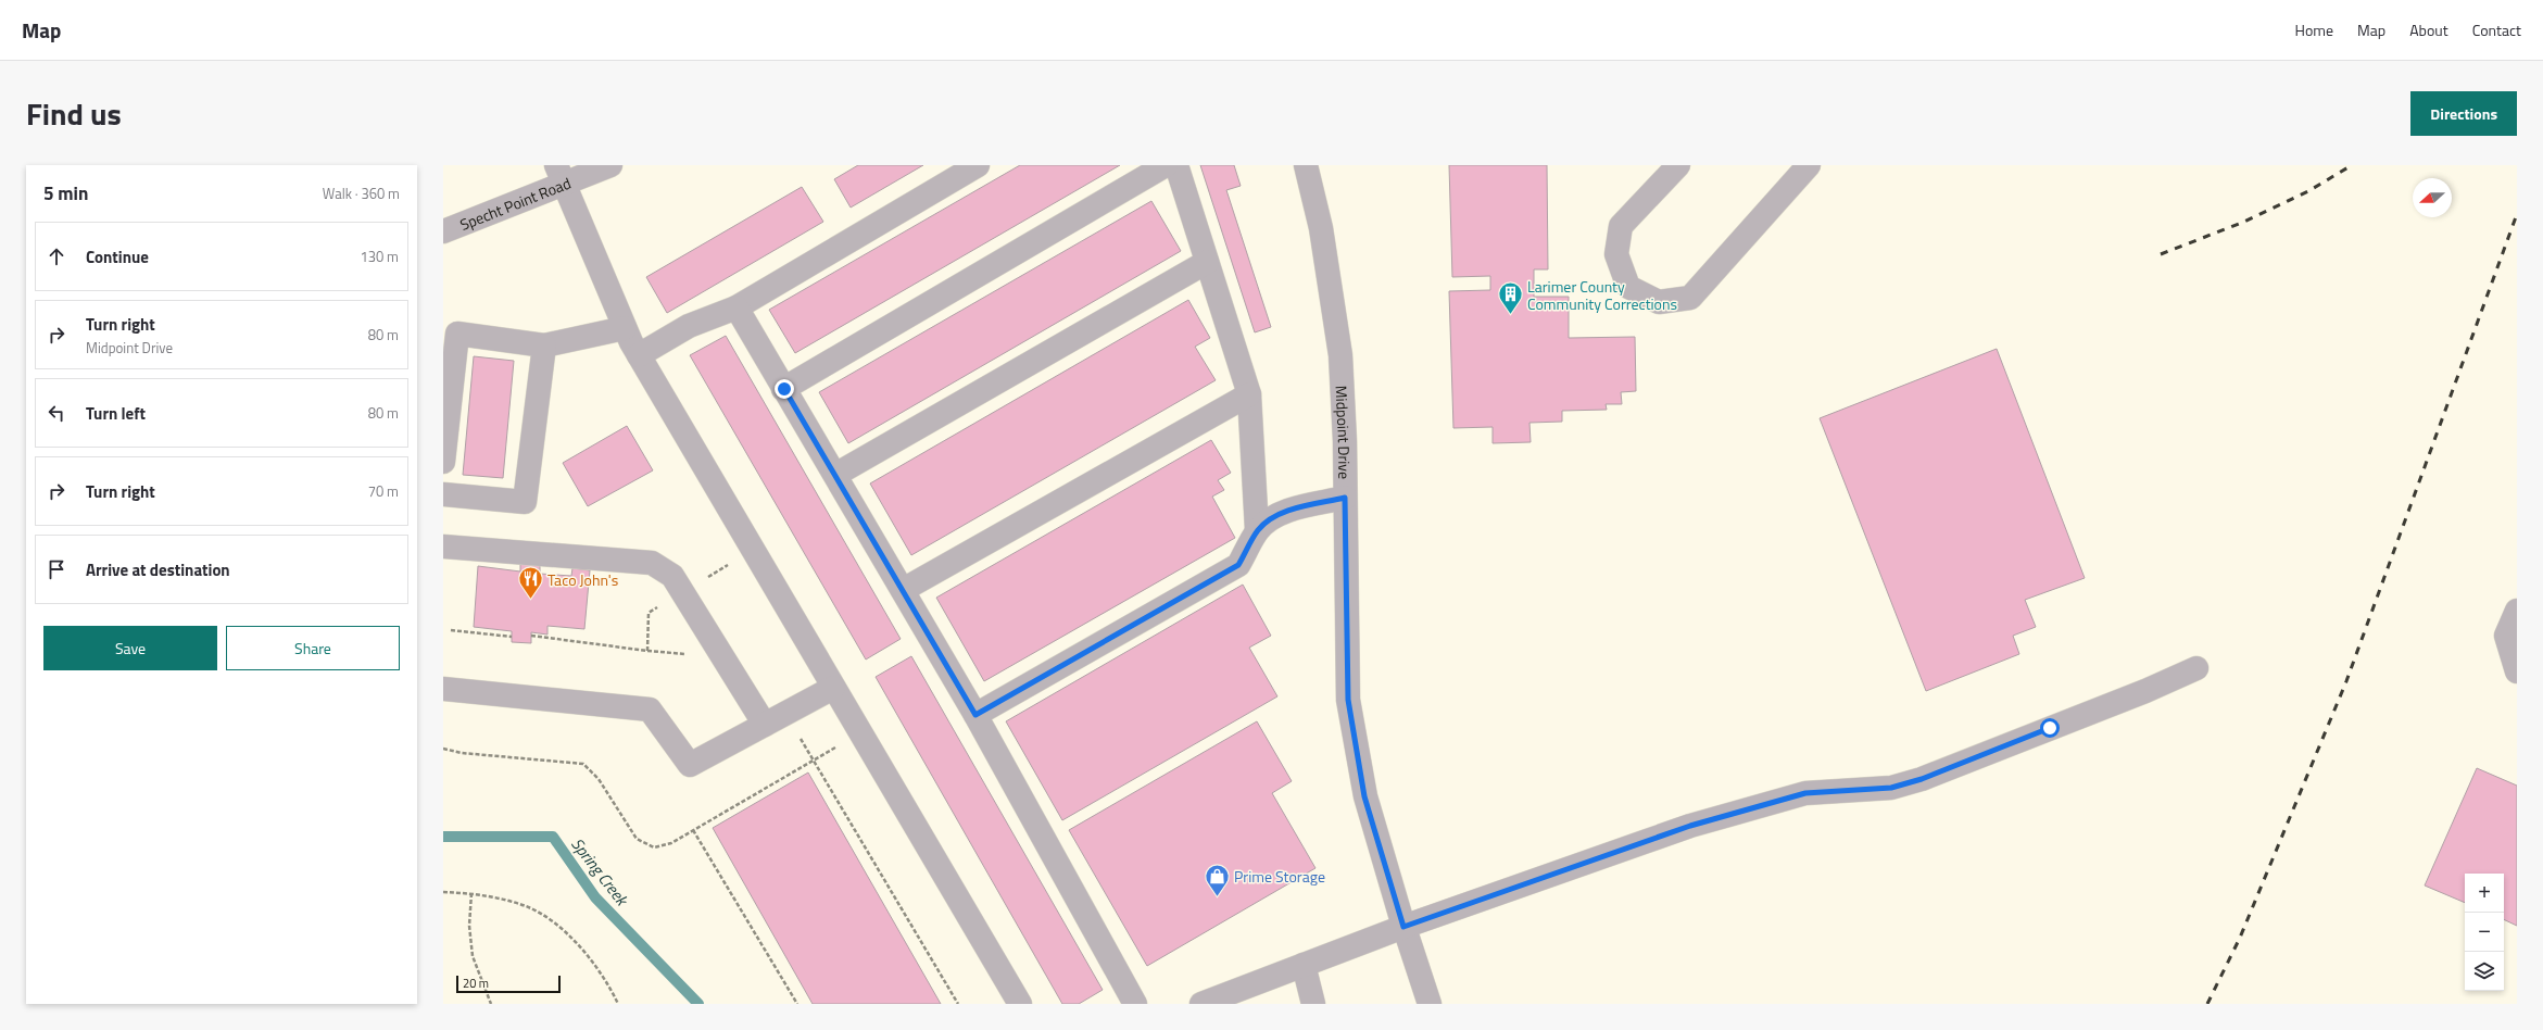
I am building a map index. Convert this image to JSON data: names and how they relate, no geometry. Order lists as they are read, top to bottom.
{
  "streets": {
    "street": ["Specht Point Road", "Midpoint Drive"]
  },
  "water": ["Spring Creek"],
  "places": {
    "building": ["Larimer County Community Corrections"],
    "restaurant": ["Taco John's"],
    "shop": ["Prime Storage"]
  },
  "scale_bar": "20 m",
  "north": "left",
  "page": {
    "header": "Map",
    "nav": [
      "Home",
      "Map",
      "About",
      "Contact"
    ],
    "title": "Find us",
    "buttons": [
      "Directions",
      ["Save", "Share"]
    ],
    "heading": ["5 min", "Walk · 360 m"],
    "list": [
      ["Continue", "130 m"],
      ["Turn right", "Midpoint Drive", "80 m"],
      ["Turn left", "80 m"],
      ["Turn right", "70 m"],
      "Arrive at destination"
    ],
    "map_buttons": ["+", "−"],
    "scale": "20 m"
  }
}
